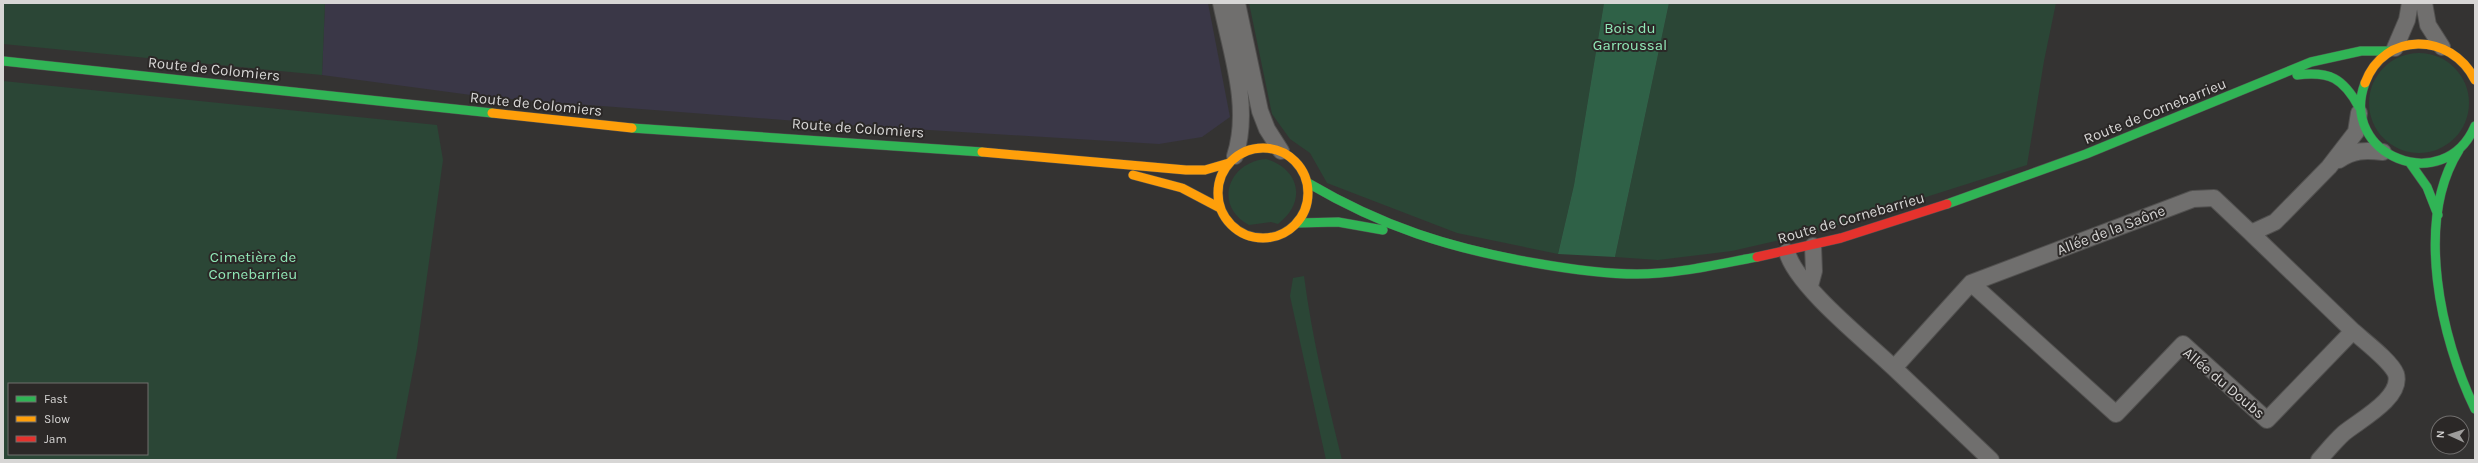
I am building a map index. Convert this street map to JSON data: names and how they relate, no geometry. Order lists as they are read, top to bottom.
{
  "streets": {
    "main road": ["Route de Colomiers", "Route de Cornebarrieu"],
    "street": ["Allée de la Saône", "Allée du Doubs"]
  },
  "crossings": [
    ["Route de Colomiers", "Route de Cornebarrieu"],
    ["Allée de la Saône", "Allée du Doubs"]
  ],
  "parks": ["Bois du Garroussal", "Cimetière de Cornebarrieu"],
  "legend": ["Fast", "Slow", "Jam"],
  "north": "left"
}
